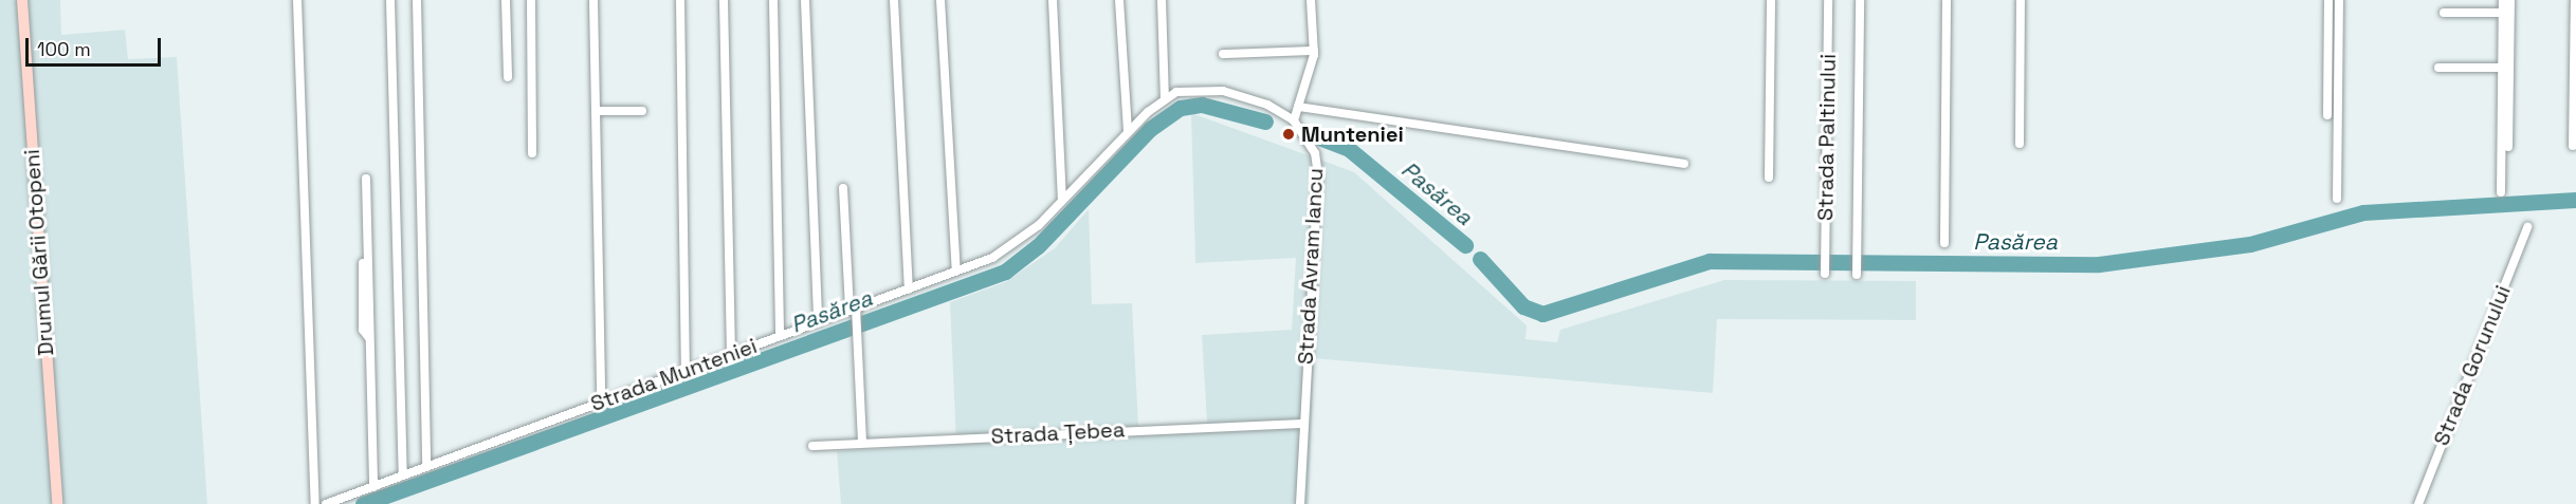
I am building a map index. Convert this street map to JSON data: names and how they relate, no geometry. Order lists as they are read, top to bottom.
{
  "streets": {
    "main road": ["Drumul Gării Otopeni"],
    "street": [
      "Strada Paltinului",
      "Strada Avram Iancu",
      "Strada Gorunului",
      "Strada Munteniei",
      "Strada Țebea"
    ]
  },
  "crossings": [
    ["Strada Avram Iancu", "Strada Țebea"]
  ],
  "water": ["Pasărea"],
  "places": ["Munteniei"],
  "scale_bar": "100 m"
}
